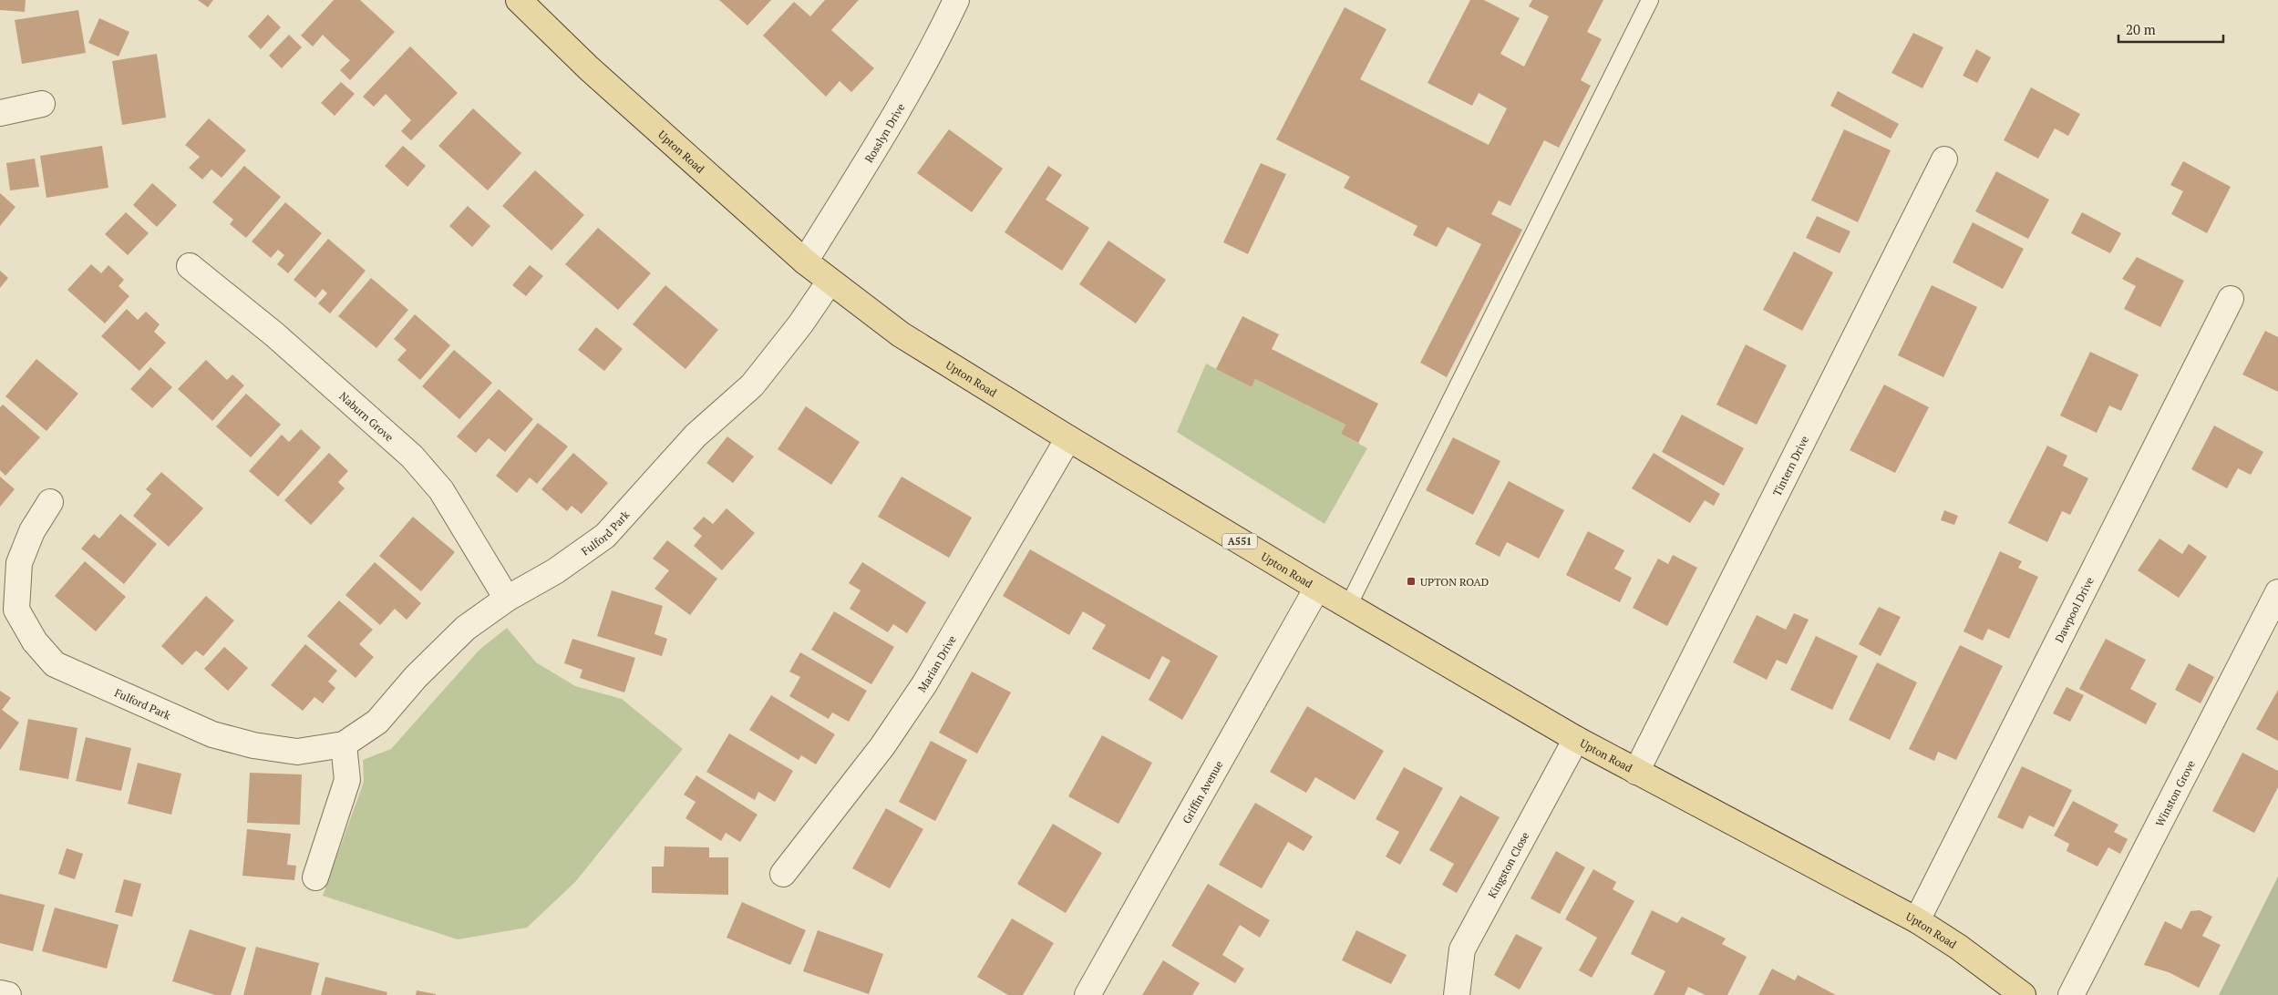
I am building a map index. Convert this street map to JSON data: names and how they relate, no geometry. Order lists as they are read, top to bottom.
{
  "streets": {
    "main road": ["Upton Road", "A551"],
    "street": [
      "Rosslyn Drive",
      "Naburn Grove",
      "Tintern Drive",
      "Fulford Park",
      "Dawpool Drive",
      "Marian Drive",
      "Griffin Avenue",
      "Winston Grove",
      "Kingston Close"
    ]
  },
  "crossings": [
    ["Rosslyn Drive", "Upton Road"],
    ["Upton Road", "Tintern Drive"],
    ["Upton Road", "Fulford Park"],
    ["Upton Road", "Dawpool Drive"],
    ["Upton Road", "Marian Drive"],
    ["Upton Road", "Griffin Avenue"],
    ["Upton Road", "Kingston Close"],
    ["Naburn Grove", "Fulford Park"]
  ],
  "places": {
    "transit": ["UPTON ROAD"]
  },
  "scale_bar": "20 m"
}
